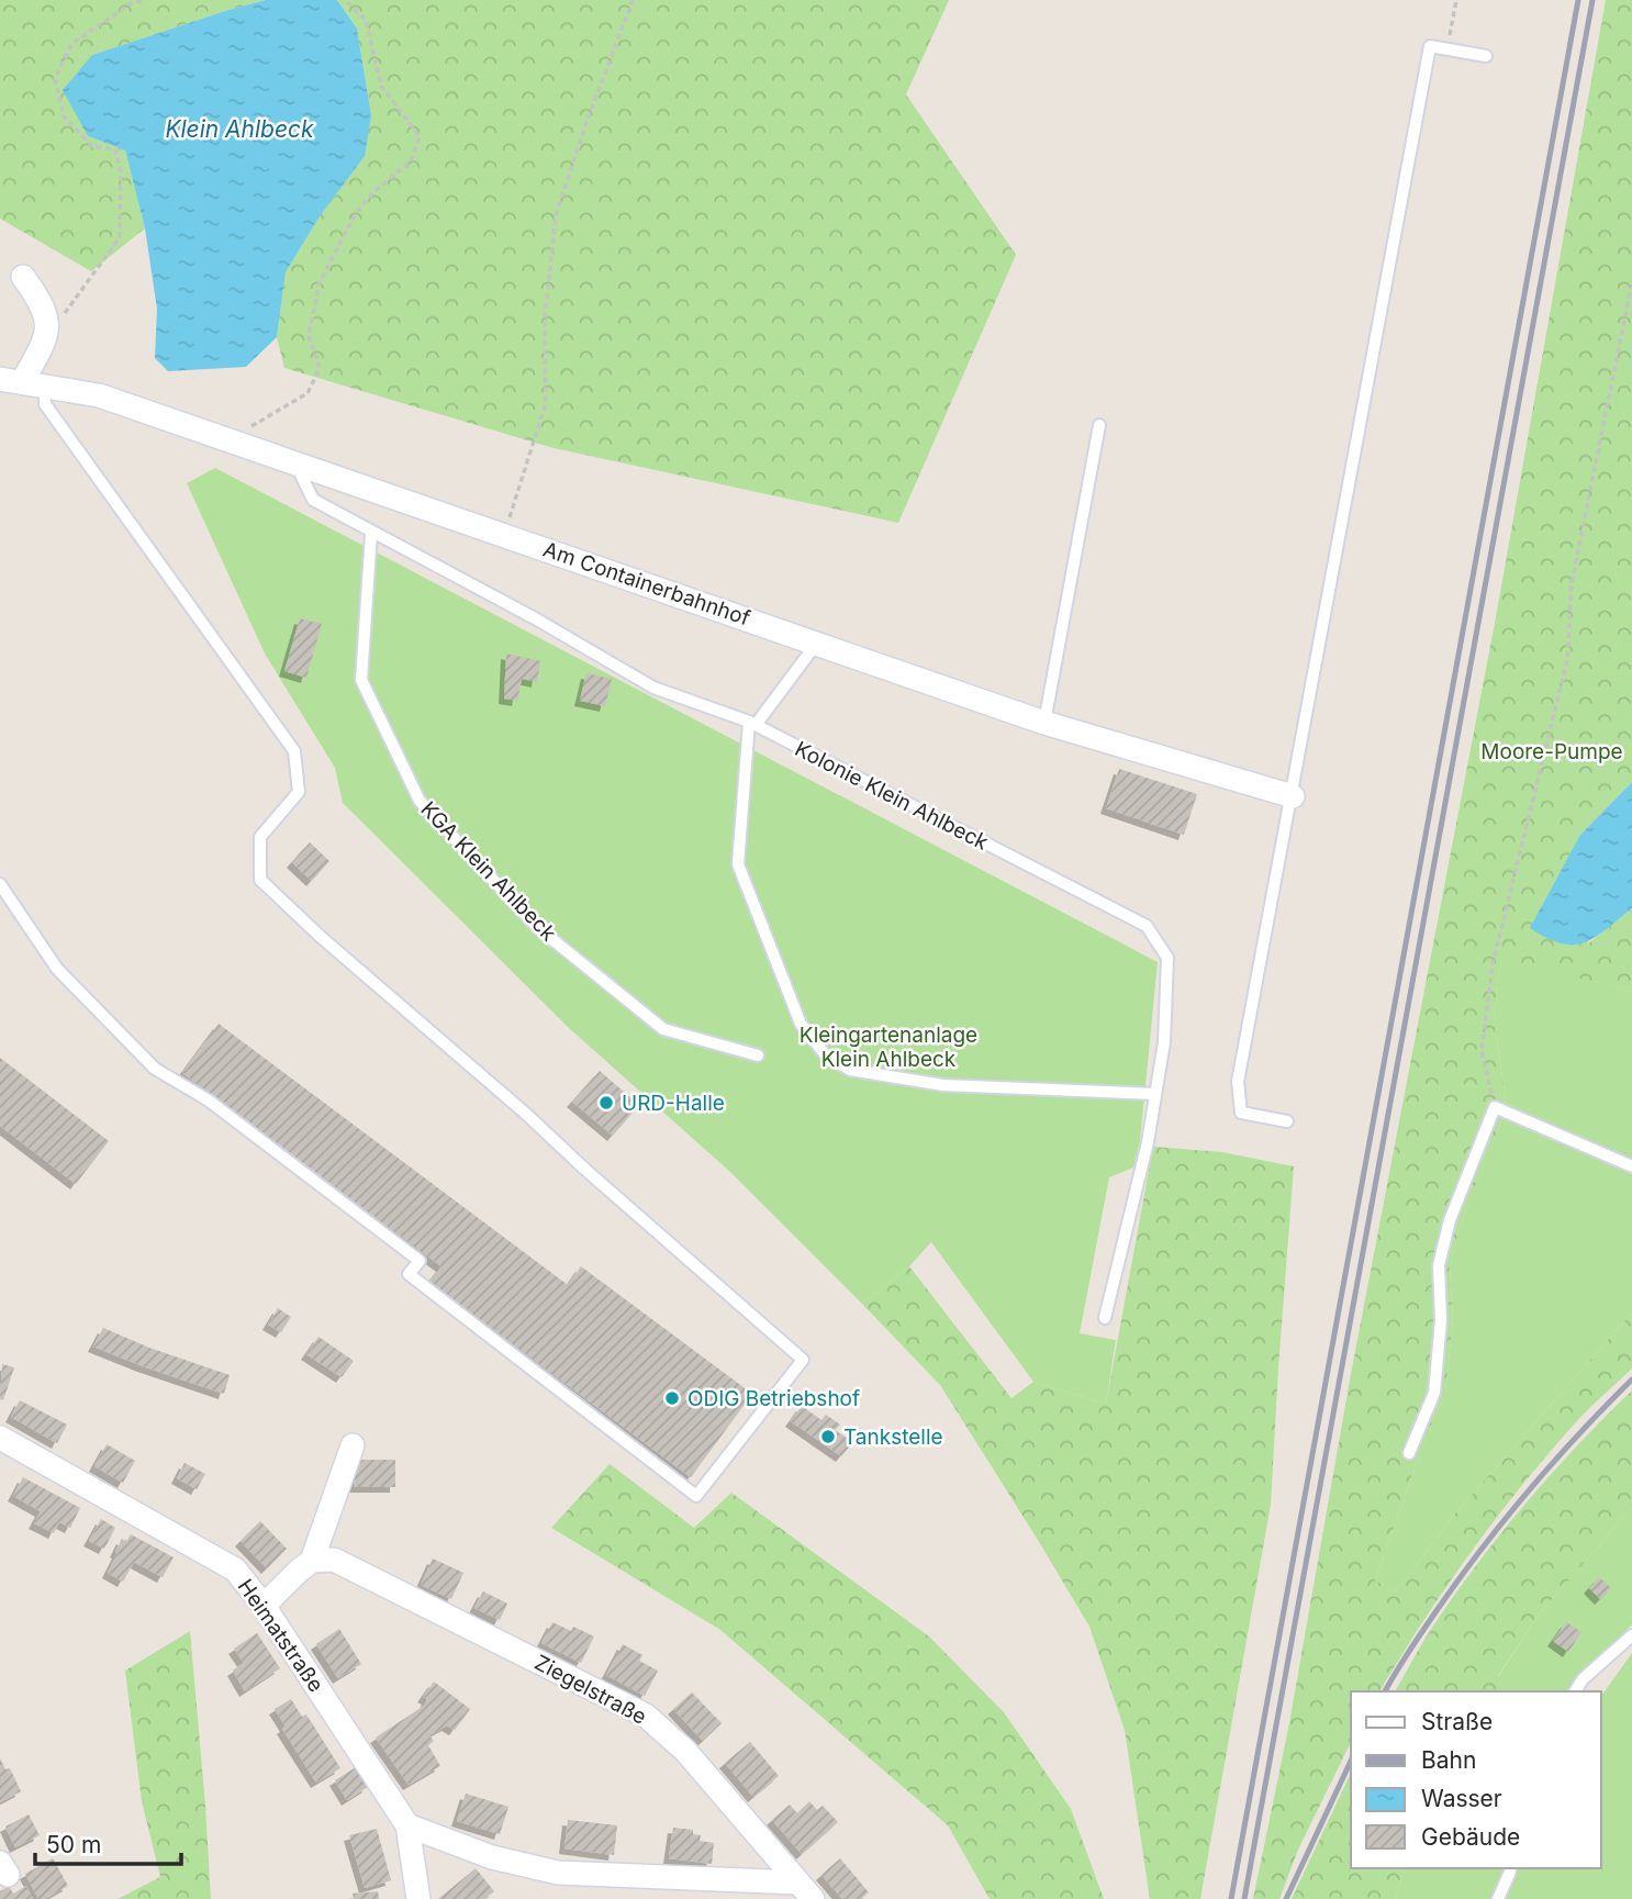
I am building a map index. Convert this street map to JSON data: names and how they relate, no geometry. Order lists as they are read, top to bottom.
{
  "streets": {
    "street": ["Am Containerbahnhof", "Heimatstraße", "Ziegelstraße"],
    "lane": ["Kolonie Klein Ahlbeck", "KGA Klein Ahlbeck"]
  },
  "crossings": [
    ["Am Containerbahnhof", "Kolonie Klein Ahlbeck"],
    ["Kolonie Klein Ahlbeck", "KGA Klein Ahlbeck"]
  ],
  "water": ["Klein Ahlbeck"],
  "parks": ["Moore-Pumpe", "Kleingartenanlage Klein Ahlbeck"],
  "places": ["URD-Halle", "ODIG Betriebshof", "Tankstelle"],
  "legend": [
    "Straße",
    "Bahn",
    "Wasser",
    "Gebäude"
  ],
  "scale_bar": "50 m"
}
